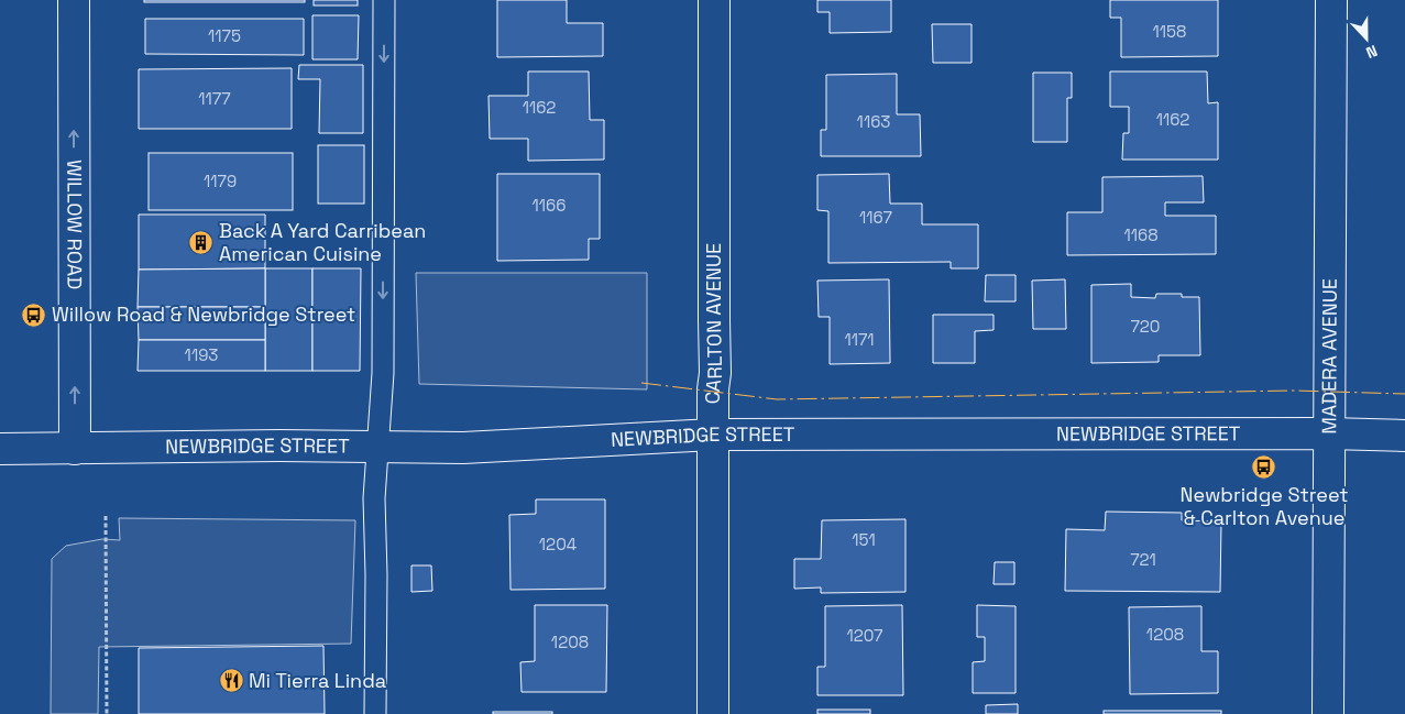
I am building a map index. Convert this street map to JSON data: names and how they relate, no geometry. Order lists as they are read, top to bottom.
{
  "streets": {
    "street": [
      "WILLOW ROAD",
      "CARLTON AVENUE",
      "MADERA AVENUE",
      "NEWBRIDGE STREET"
    ]
  },
  "crossings": [
    ["WILLOW ROAD", "NEWBRIDGE STREET"],
    ["CARLTON AVENUE", "NEWBRIDGE STREET"],
    ["MADERA AVENUE", "NEWBRIDGE STREET"]
  ],
  "one_way": ["WILLOW ROAD"],
  "places": {
    "building": ["Back A Yard Carribean American Cuisine"],
    "bus stop": ["Willow Road & Newbridge Street", "Newbridge Street & Carlton Avenue"],
    "restaurant": ["Mi Tierra Linda"]
  },
  "house_numbers": [
    "1158",
    "1175",
    "1177",
    "1162",
    "1162",
    "1163",
    "1179",
    "1166",
    "1167",
    "1168",
    "720",
    "1171",
    "1193",
    "151",
    "1204",
    "721",
    "1208",
    "1207",
    "1208"
  ],
  "north": "bottom"
}
